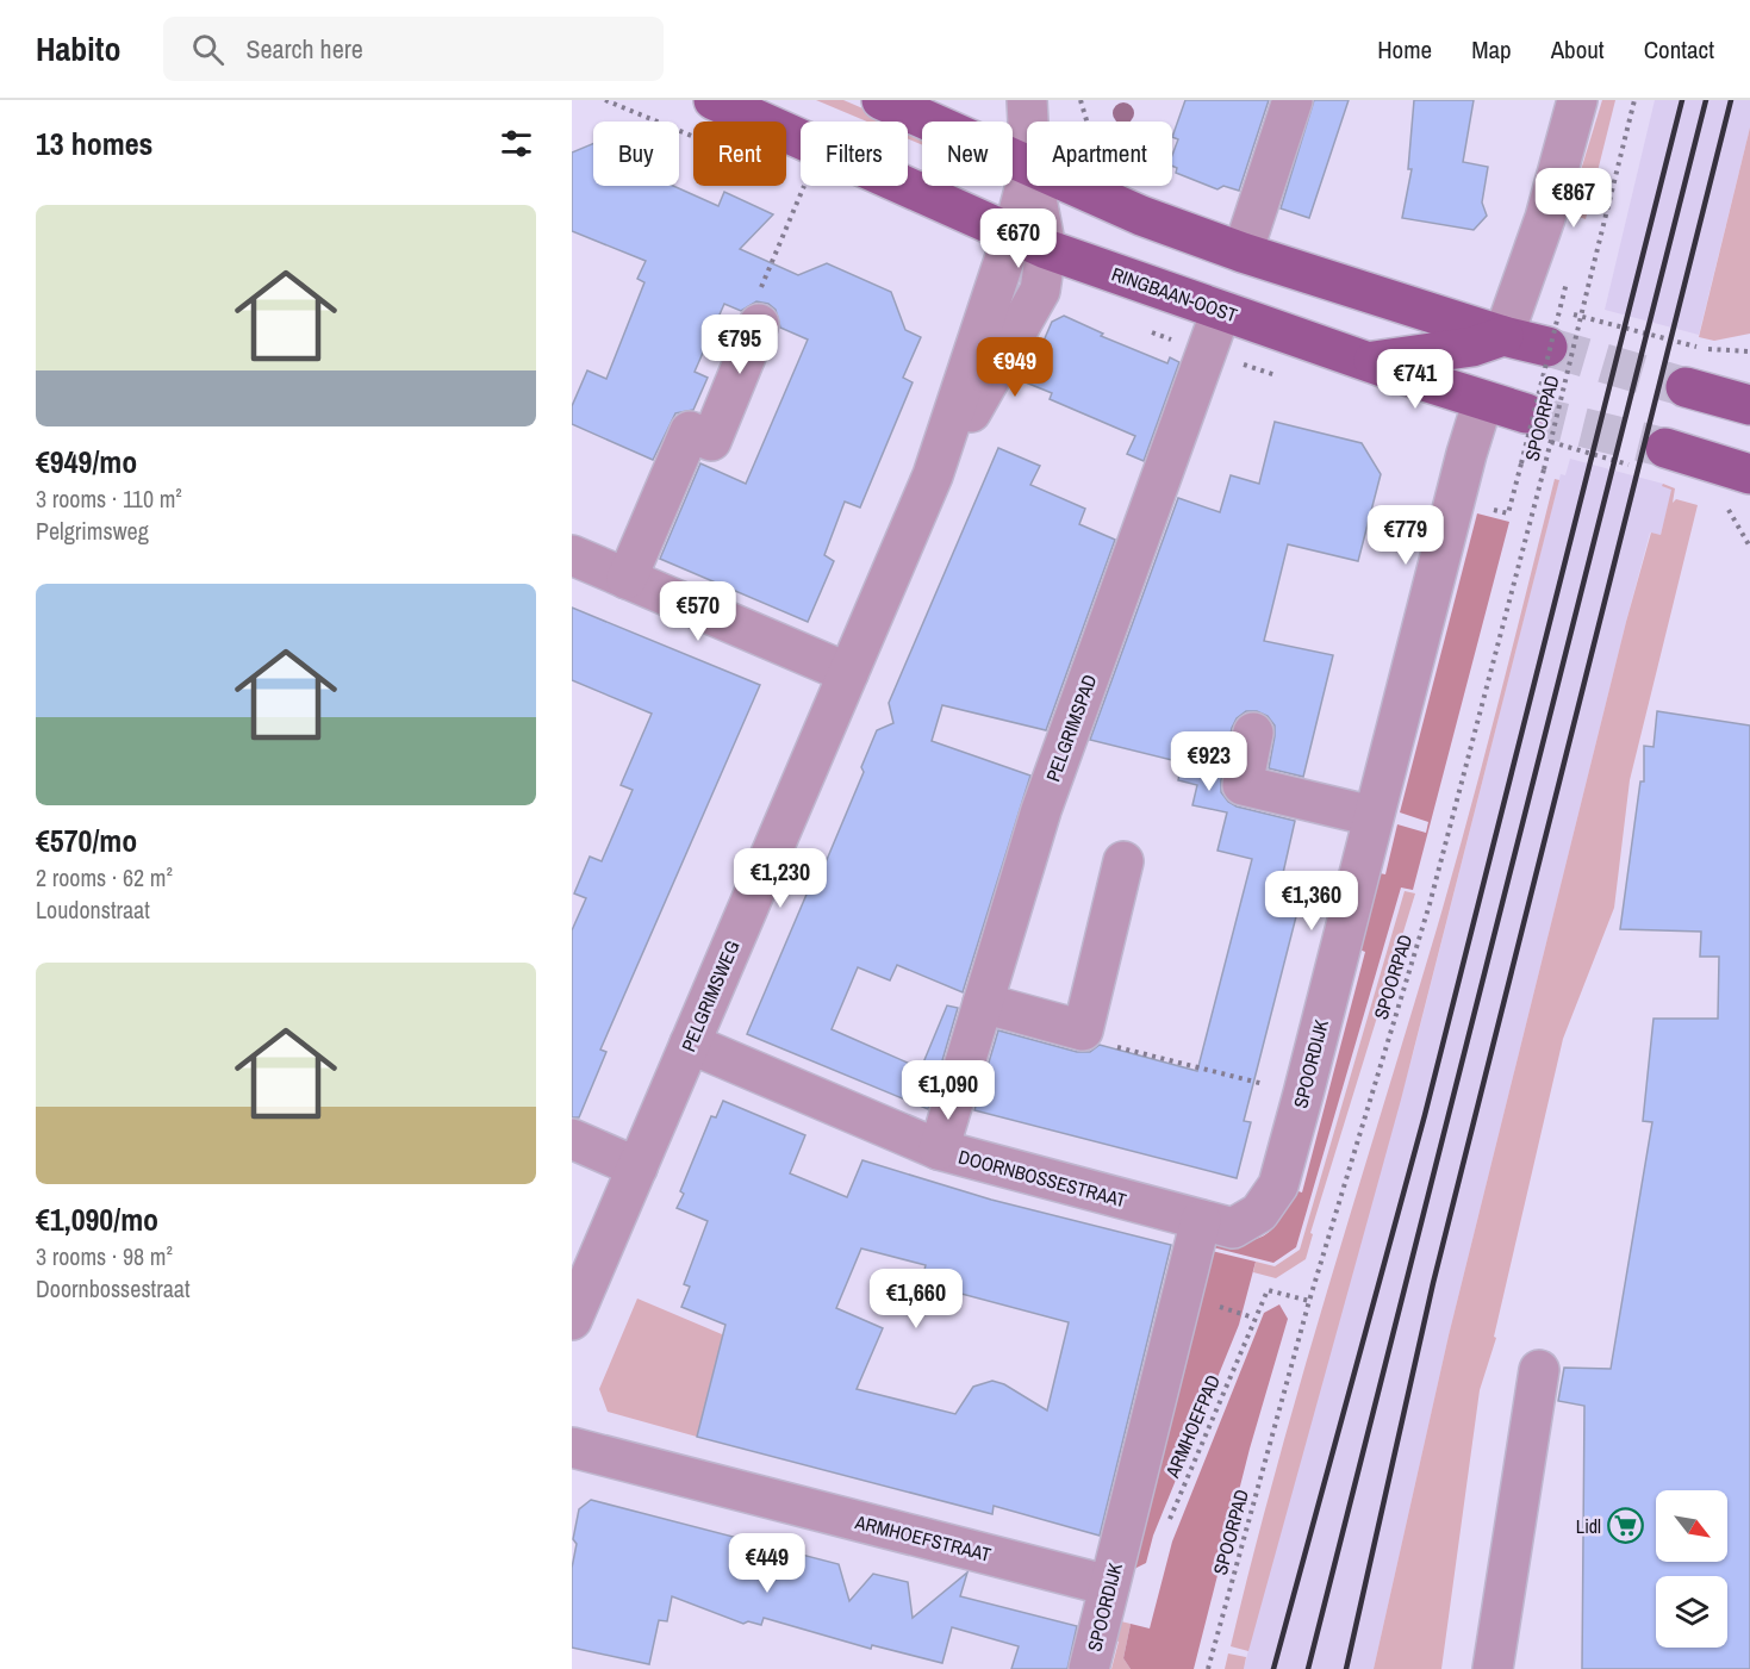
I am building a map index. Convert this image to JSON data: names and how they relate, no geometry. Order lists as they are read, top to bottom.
{
  "streets": {
    "main road": ["RINGBAAN-OOST"],
    "street": [
      "PELGRIMSPAD",
      "PELGRIMSWEG",
      "SPOORDIJK",
      "DOORNBOSSESTRAAT",
      "ARMHOEFSTRAAT"
    ],
    "path": ["SPOORPAD", "ARMHOEFPAD"]
  },
  "crossings": [
    ["RINGBAAN-OOST", "PELGRIMSPAD"],
    ["RINGBAAN-OOST", "PELGRIMSWEG"],
    ["RINGBAAN-OOST", "SPOORDIJK"],
    ["SPOORPAD", "ARMHOEFPAD"],
    ["PELGRIMSPAD", "DOORNBOSSESTRAAT"],
    ["PELGRIMSWEG", "DOORNBOSSESTRAAT"],
    ["SPOORDIJK", "DOORNBOSSESTRAAT"],
    ["SPOORDIJK", "ARMHOEFSTRAAT"]
  ],
  "places": {
    "supermarket": ["Lidl"]
  },
  "north": "bottom right",
  "page": {
    "header": "Habito",
    "search": "Search here",
    "nav": [
      "Home",
      "Map",
      "About",
      "Contact"
    ],
    "heading": "13 homes",
    "chip": [
      "Buy",
      "Rent",
      "Filters",
      "New",
      "Apartment"
    ],
    "price": [
      "€867",
      "€670",
      "€795",
      "€949",
      "€741",
      "€779",
      "€570",
      "€923",
      "€1,230",
      "€1,360",
      "€1,090",
      "€1,660",
      "€449"
    ],
    "list": [
      {
        "name": "€949/mo",
        "note": "3 rooms · 110 m² · Pelgrimsweg"
      },
      {
        "name": "€570/mo",
        "note": "2 rooms · 62 m² · Loudonstraat"
      },
      {
        "name": "€1,090/mo",
        "note": "3 rooms · 98 m² · Doornbossestraat"
      }
    ]
  }
}
